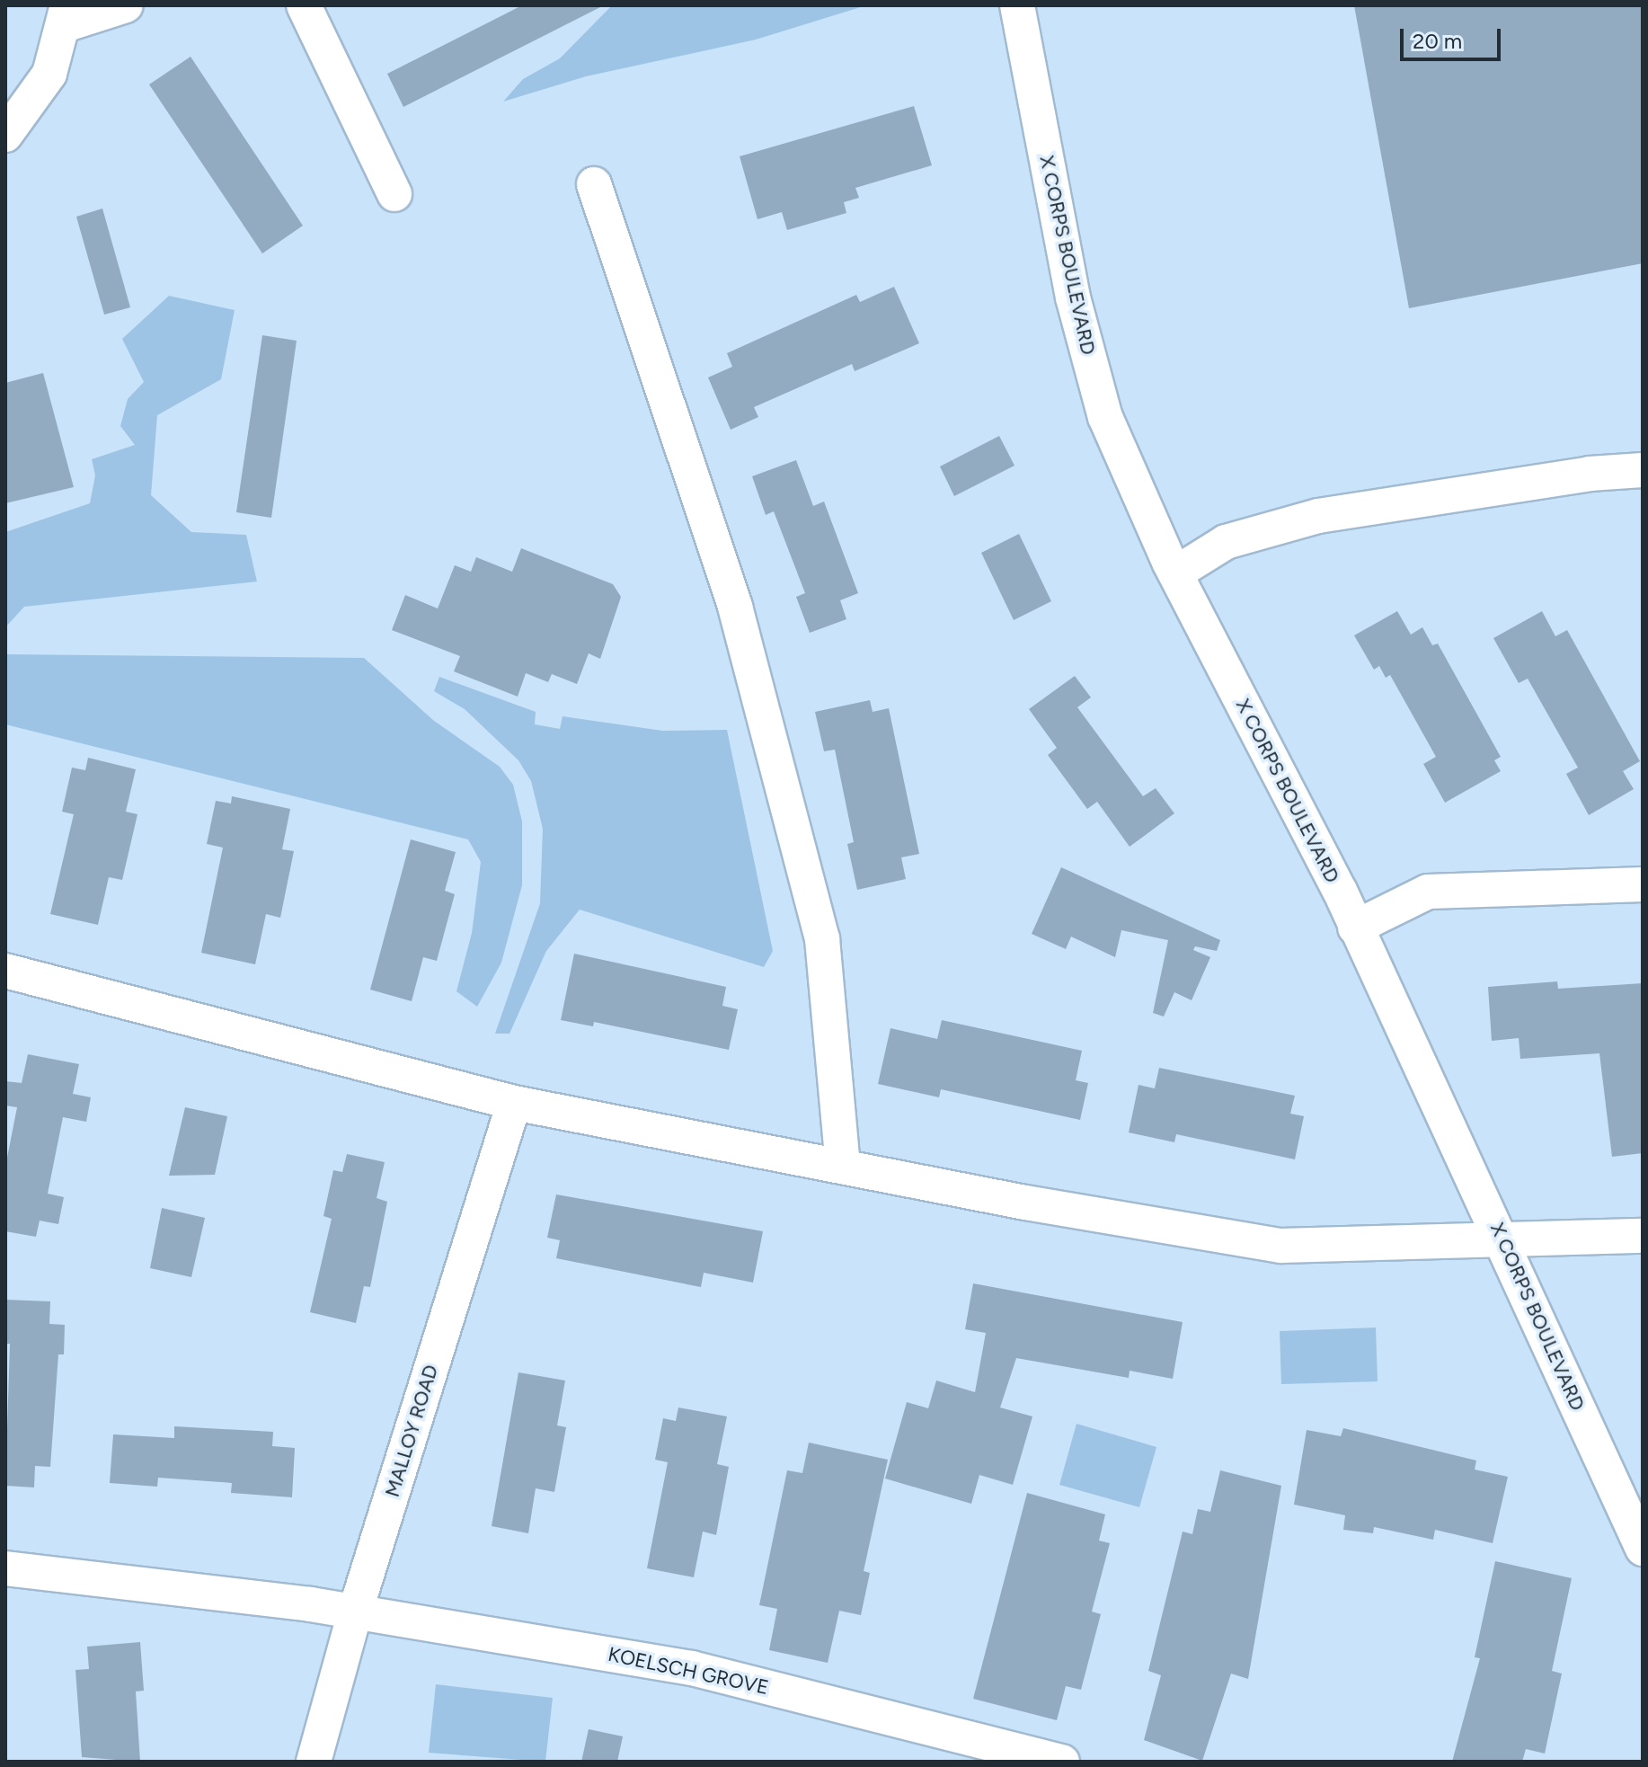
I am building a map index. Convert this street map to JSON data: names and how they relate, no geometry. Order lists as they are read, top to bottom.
{
  "streets": {
    "street": ["X CORPS BOULEVARD", "MALLOY ROAD", "KOELSCH GROVE"]
  },
  "crossings": [
    ["MALLOY ROAD", "KOELSCH GROVE"]
  ],
  "scale_bar": "20 m"
}
